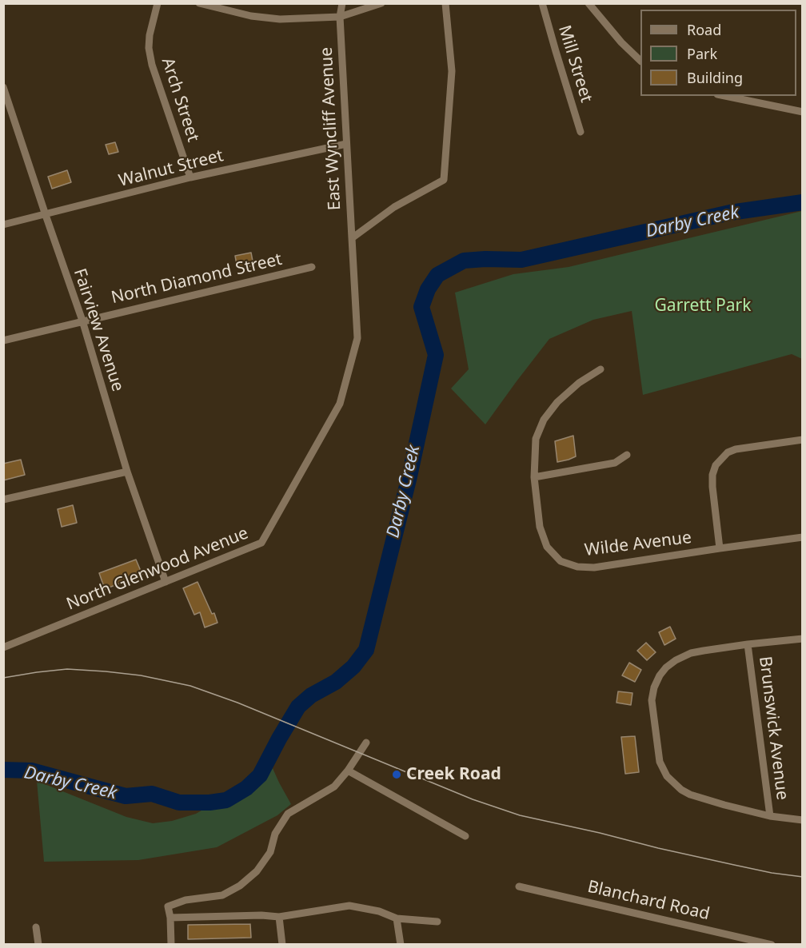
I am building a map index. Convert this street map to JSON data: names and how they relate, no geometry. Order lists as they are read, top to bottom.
{
  "streets": {
    "street": [
      "Mill Street",
      "Arch Street",
      "East Wyncliff Avenue",
      "Walnut Street",
      "North Diamond Street",
      "Fairview Avenue",
      "Wilde Avenue",
      "North Glenwood Avenue",
      "Brunswick Avenue",
      "Blanchard Road"
    ]
  },
  "crossings": [
    ["Arch Street", "Walnut Street"],
    ["East Wyncliff Avenue", "Walnut Street"],
    ["East Wyncliff Avenue", "North Glenwood Avenue"],
    ["Walnut Street", "Fairview Avenue"],
    ["North Diamond Street", "Fairview Avenue"],
    ["Fairview Avenue", "North Glenwood Avenue"]
  ],
  "water": ["Darby Creek"],
  "parks": ["Garrett Park"],
  "places": ["Creek Road"],
  "legend": ["Road", "Park", "Building"]
}
